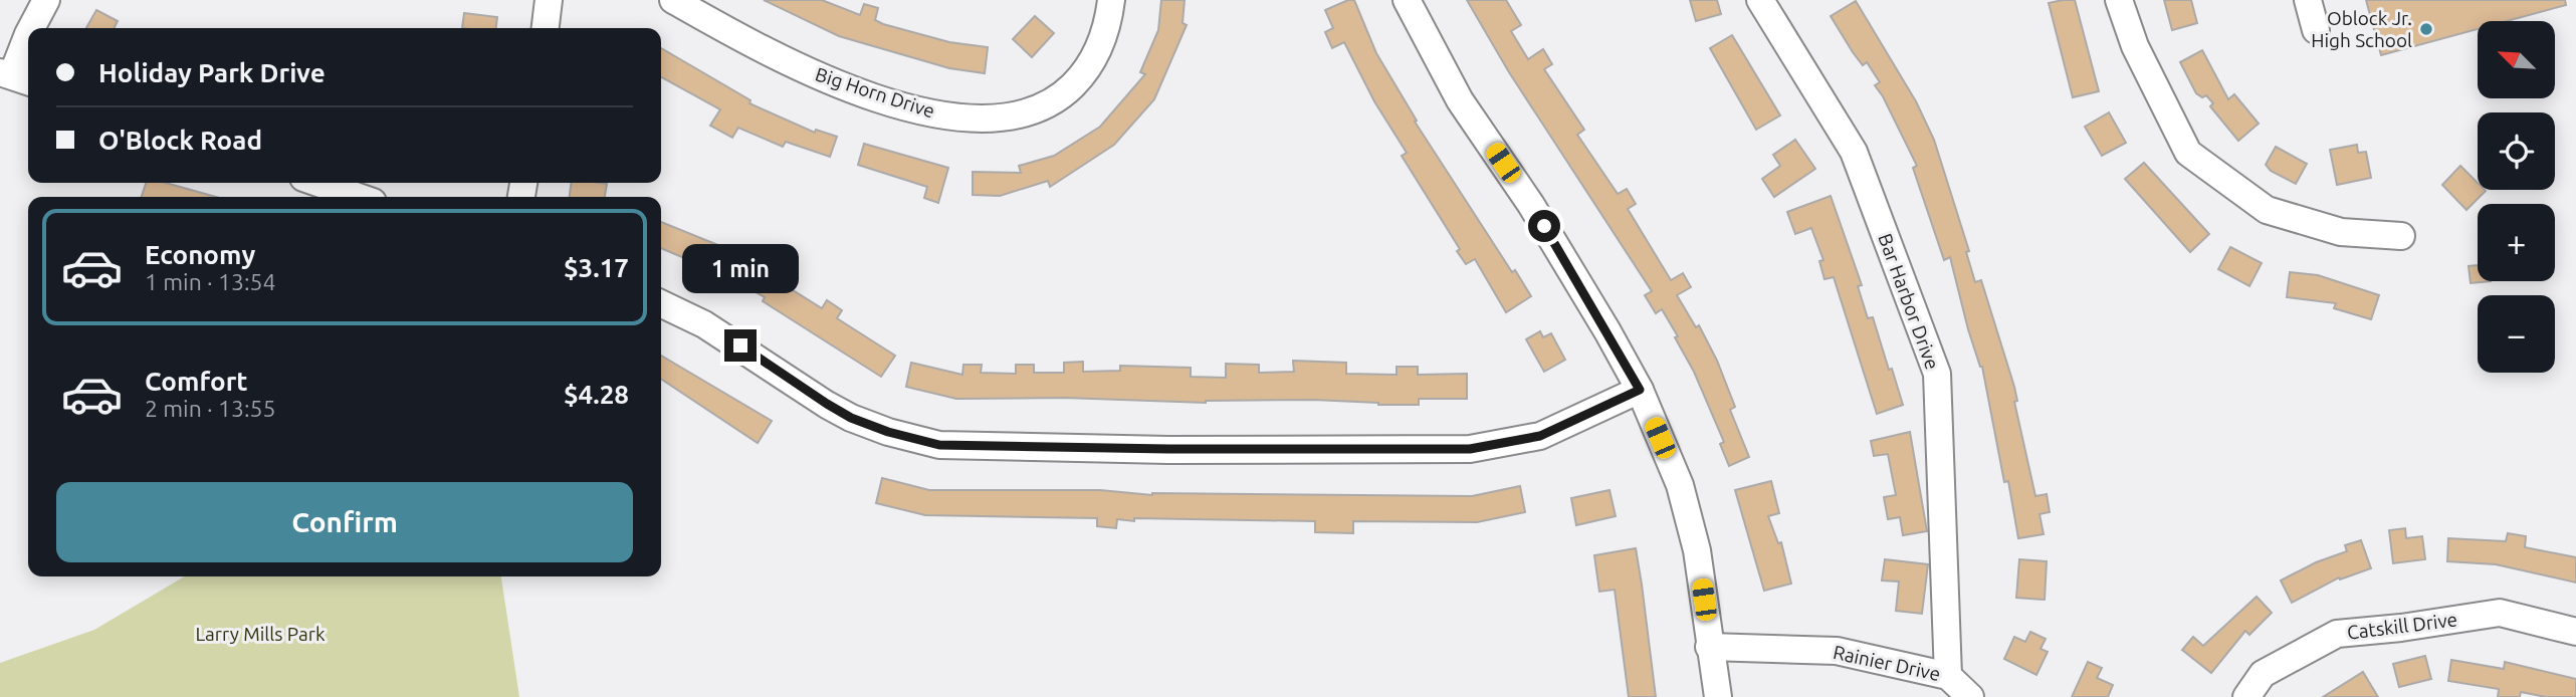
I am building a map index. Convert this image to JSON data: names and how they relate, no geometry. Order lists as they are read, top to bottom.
{
  "streets": {
    "street": [
      "Big Horn Drive",
      "Bar Harbor Drive",
      "Catskill Drive",
      "Rainier Drive"
    ]
  },
  "crossings": [
    ["Bar Harbor Drive", "Rainier Drive"]
  ],
  "parks": ["Larry Mills Park"],
  "places": ["Oblock Jr. High School"],
  "north": "top left",
  "page": {
    "map_buttons": ["+", "−"],
    "banner": ["Holiday Park Drive", "O'Block Road"],
    "list": [
      {
        "name": "Economy",
        "note": "1 min · 13:54",
        "value": "$3.17"
      },
      {
        "name": "Comfort",
        "note": "2 min · 13:55",
        "value": "$4.28"
      }
    ],
    "bubble": "1 min",
    "buttons": "Confirm"
  }
}
